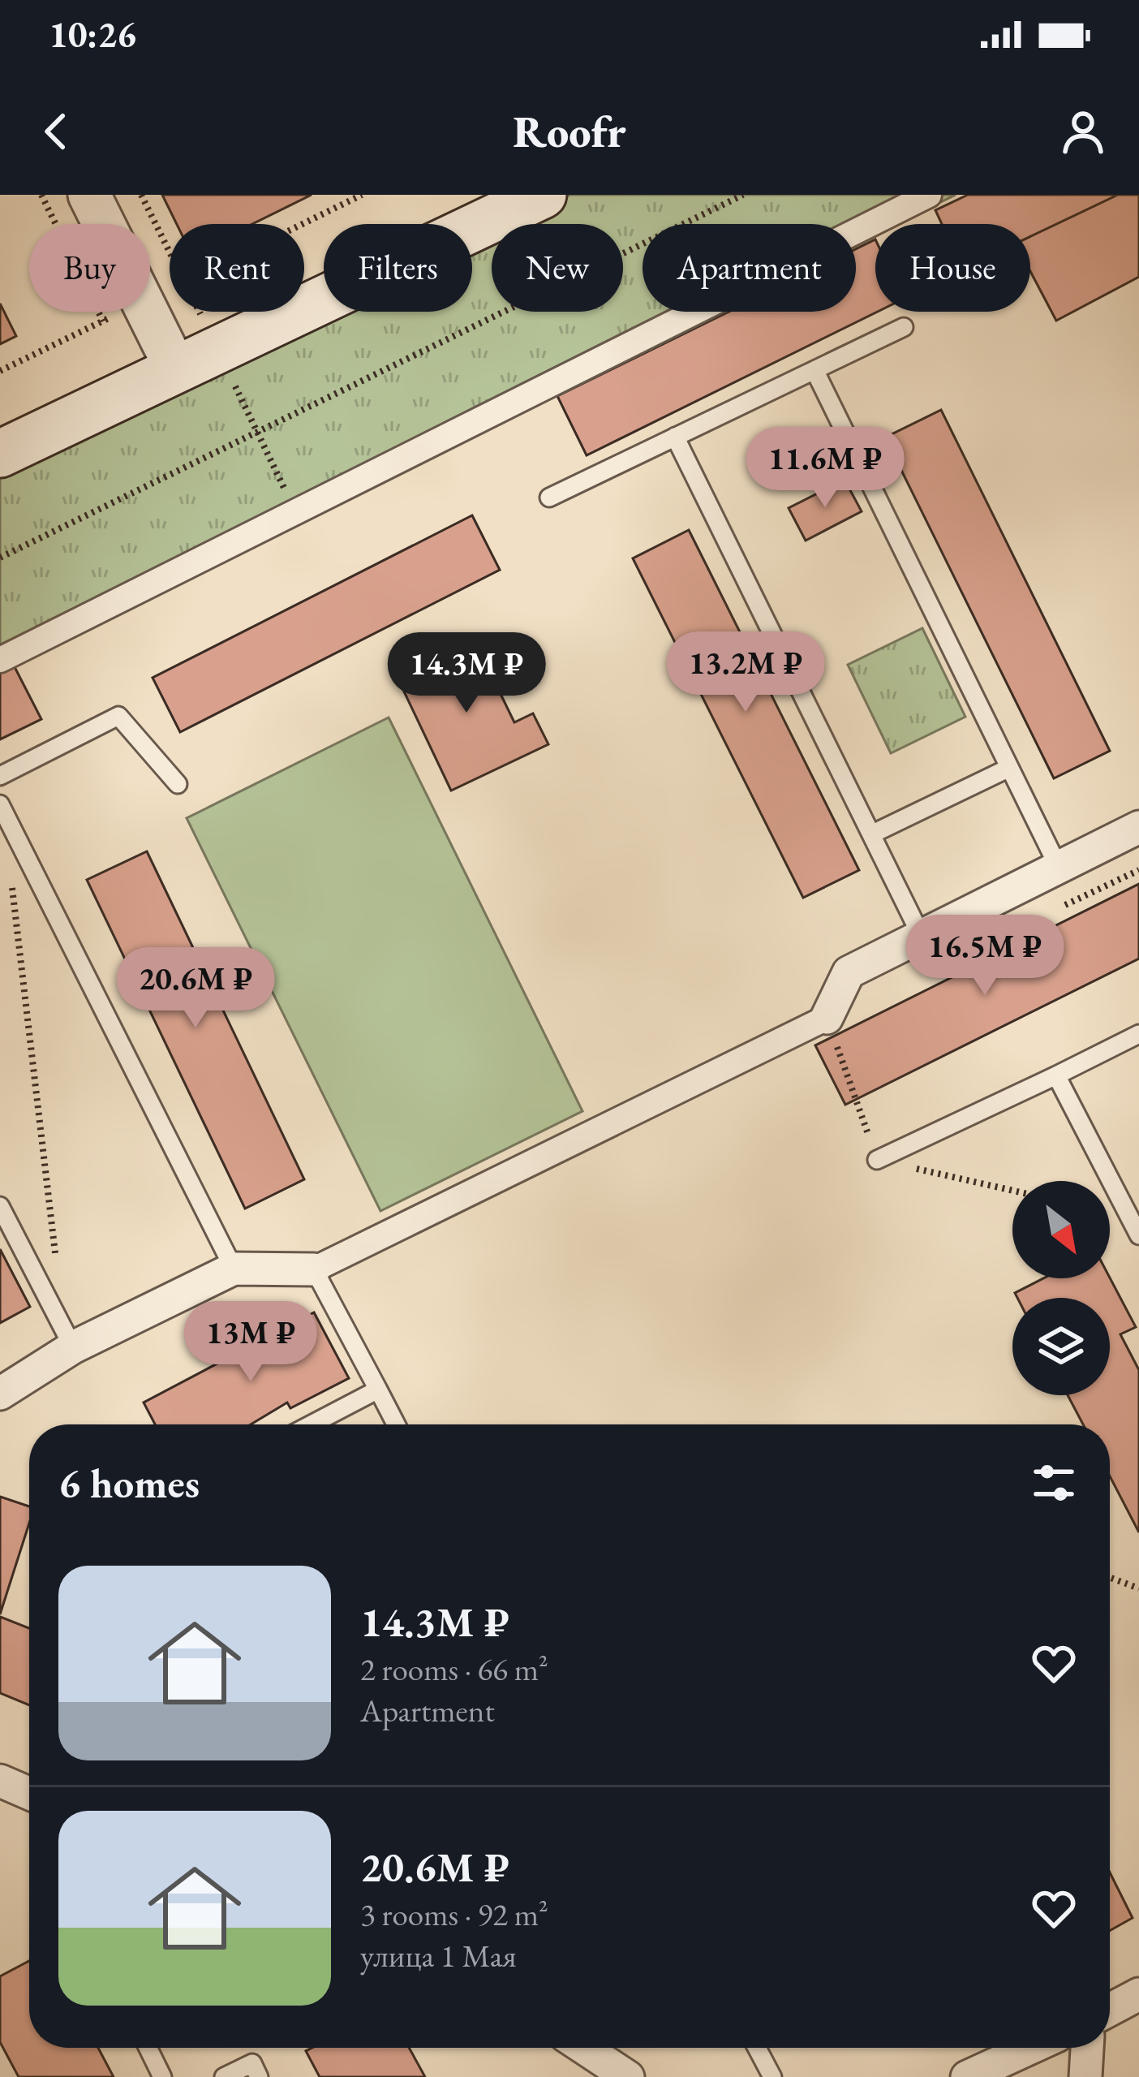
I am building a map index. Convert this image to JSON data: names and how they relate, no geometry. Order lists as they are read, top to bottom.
{
  "north": "bottom right",
  "page": {
    "status": "10:26",
    "header": "Roofr",
    "chip": [
      "Buy",
      "Rent",
      "Filters",
      "New",
      "Apartment",
      "House"
    ],
    "price": [
      "11.6M ₽",
      "13.2M ₽",
      "14.3M ₽",
      "16.5M ₽",
      "20.6M ₽",
      "13M ₽"
    ],
    "heading": "6 homes",
    "list": [
      {
        "name": "14.3M ₽",
        "note": "2 rooms · 66 m² · Apartment"
      },
      {
        "name": "20.6M ₽",
        "note": "3 rooms · 92 m² · улица 1 Мая"
      }
    ]
  }
}
